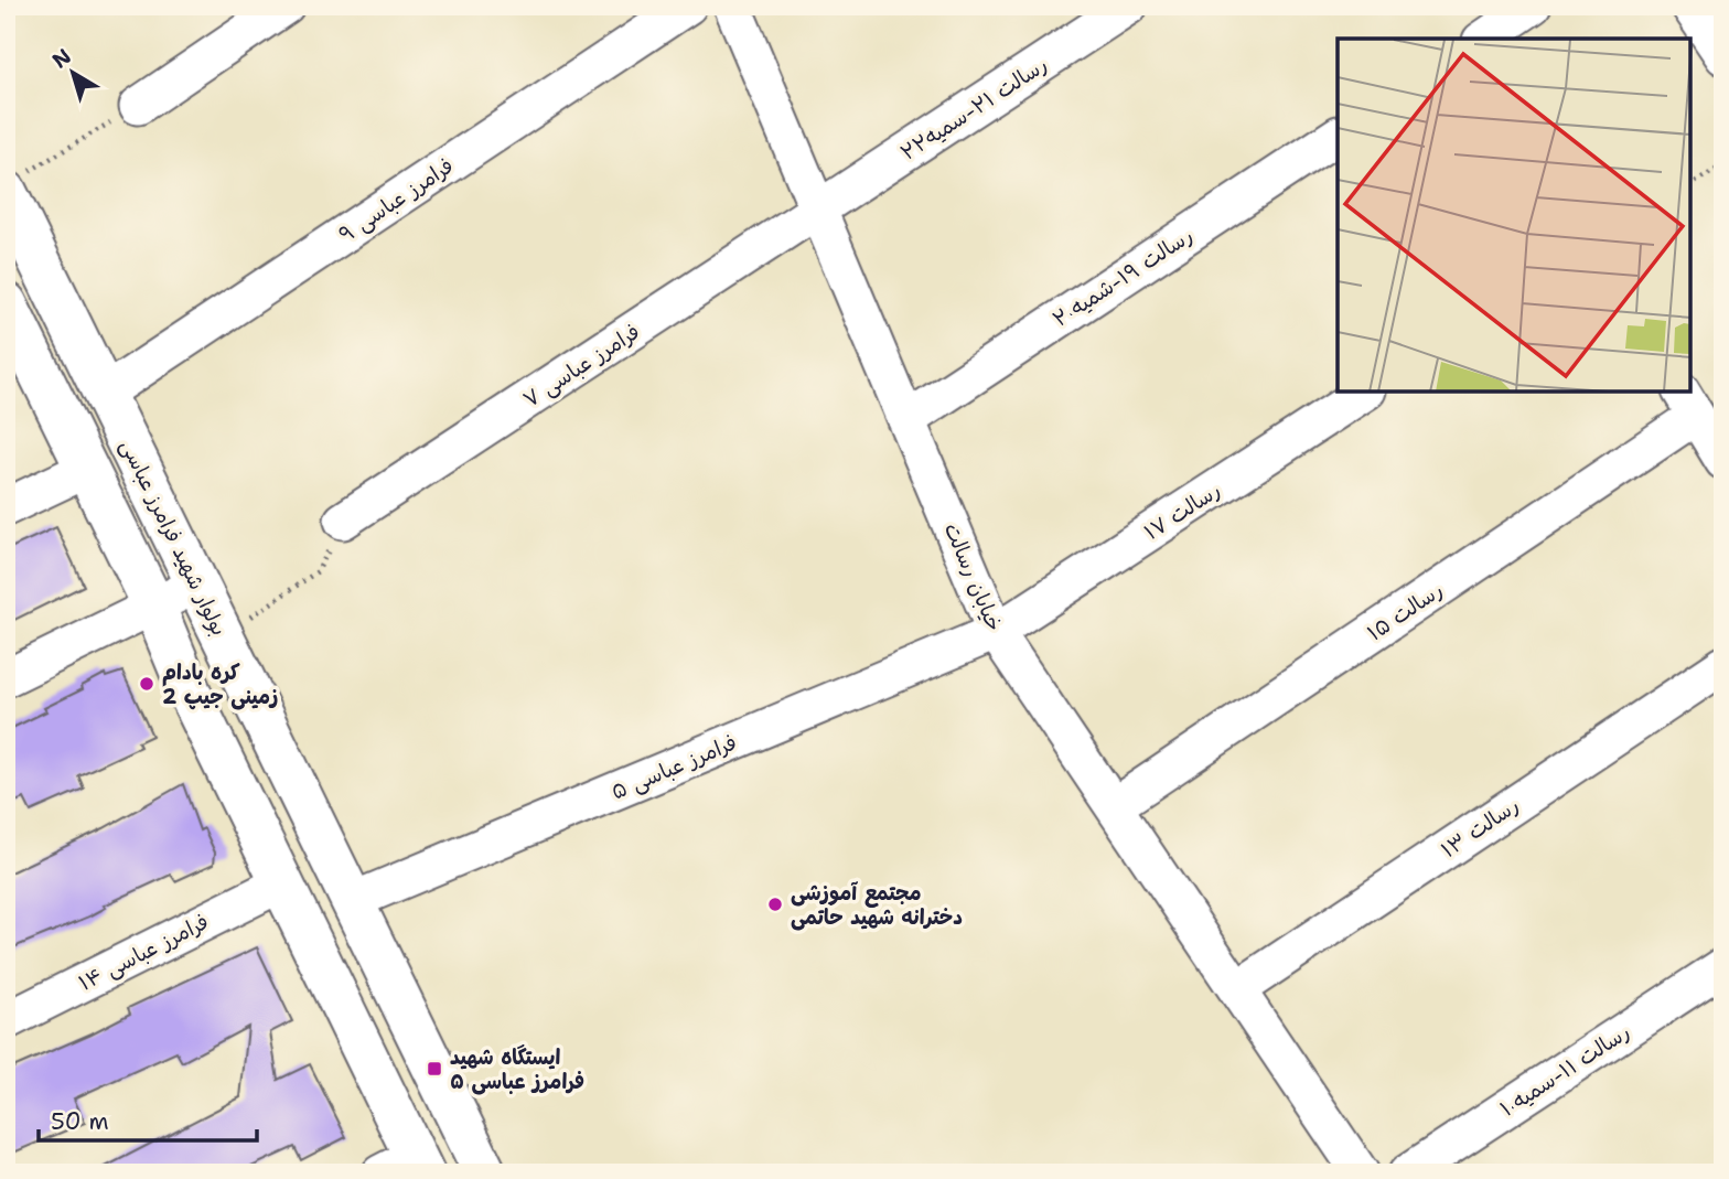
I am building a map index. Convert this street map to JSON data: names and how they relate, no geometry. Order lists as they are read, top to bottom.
{
  "streets": {
    "main road": ["بولوار شهید فرامرز عباسی"],
    "street": [
      "رسالت ۲۱-سمیه۲۲",
      "فرامرز عباسی ۹",
      "رسالت ۱۹-شمیه۲۰",
      "فرامرز عباسی ۷",
      "رسالت ۱۷",
      "خیابان رسالت",
      "رسالت ۱۵",
      "فرامرز عباسی ۵",
      "رسالت ۱۳",
      "فرامرز عباسی ۱۴",
      "رسالت ۱۱-سمیه۱۰"
    ]
  },
  "crossings": [
    ["رسالت ۲۱-سمیه۲۲", "فرامرز عباسی ۷"],
    ["رسالت ۲۱-سمیه۲۲", "خیابان رسالت"],
    ["فرامرز عباسی ۹", "بولوار شهید فرامرز عباسی"],
    ["رسالت ۱۹-شمیه۲۰", "خیابان رسالت"],
    ["فرامرز عباسی ۷", "خیابان رسالت"],
    ["رسالت ۱۷", "خیابان رسالت"],
    ["رسالت ۱۷", "فرامرز عباسی ۵"],
    ["بولوار شهید فرامرز عباسی", "فرامرز عباسی ۵"],
    ["خیابان رسالت", "رسالت ۱۵"],
    ["خیابان رسالت", "فرامرز عباسی ۵"],
    ["خیابان رسالت", "رسالت ۱۳"]
  ],
  "places": {
    "other": ["کره بادام زمینی جیپ 2", "مجتمع آموزشی دخترانه شهید حاتمی"],
    "transit": ["ایستگاه شهید فرامرز عباسی ۵"]
  },
  "scale_bar": "50 m",
  "north": "top left"
}
